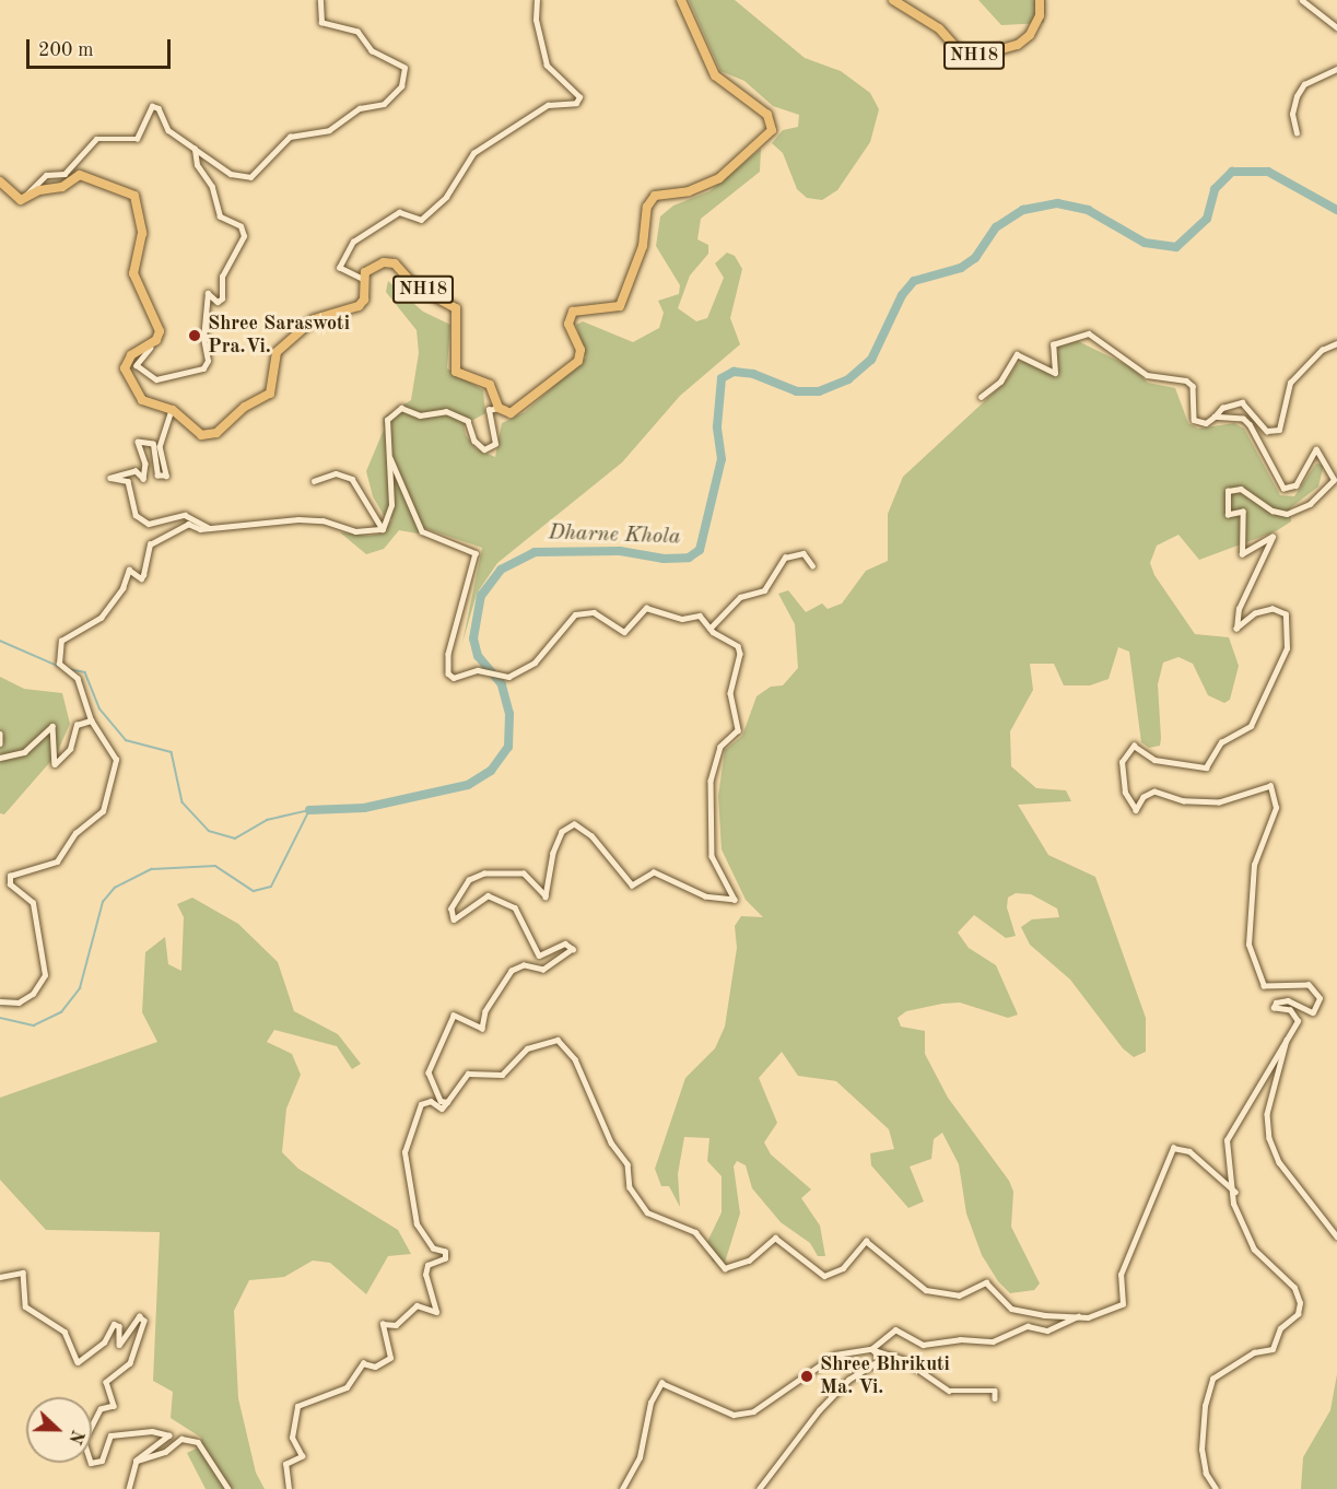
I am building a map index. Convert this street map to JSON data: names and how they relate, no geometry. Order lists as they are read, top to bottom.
{
  "streets": {
    "main road": ["NH18"]
  },
  "water": ["Dharne Khola"],
  "places": ["Shree Saraswoti Pra.Vi.", "Shree Bhrikuti Ma. Vi."],
  "scale_bar": "200 m",
  "north": "right"
}
